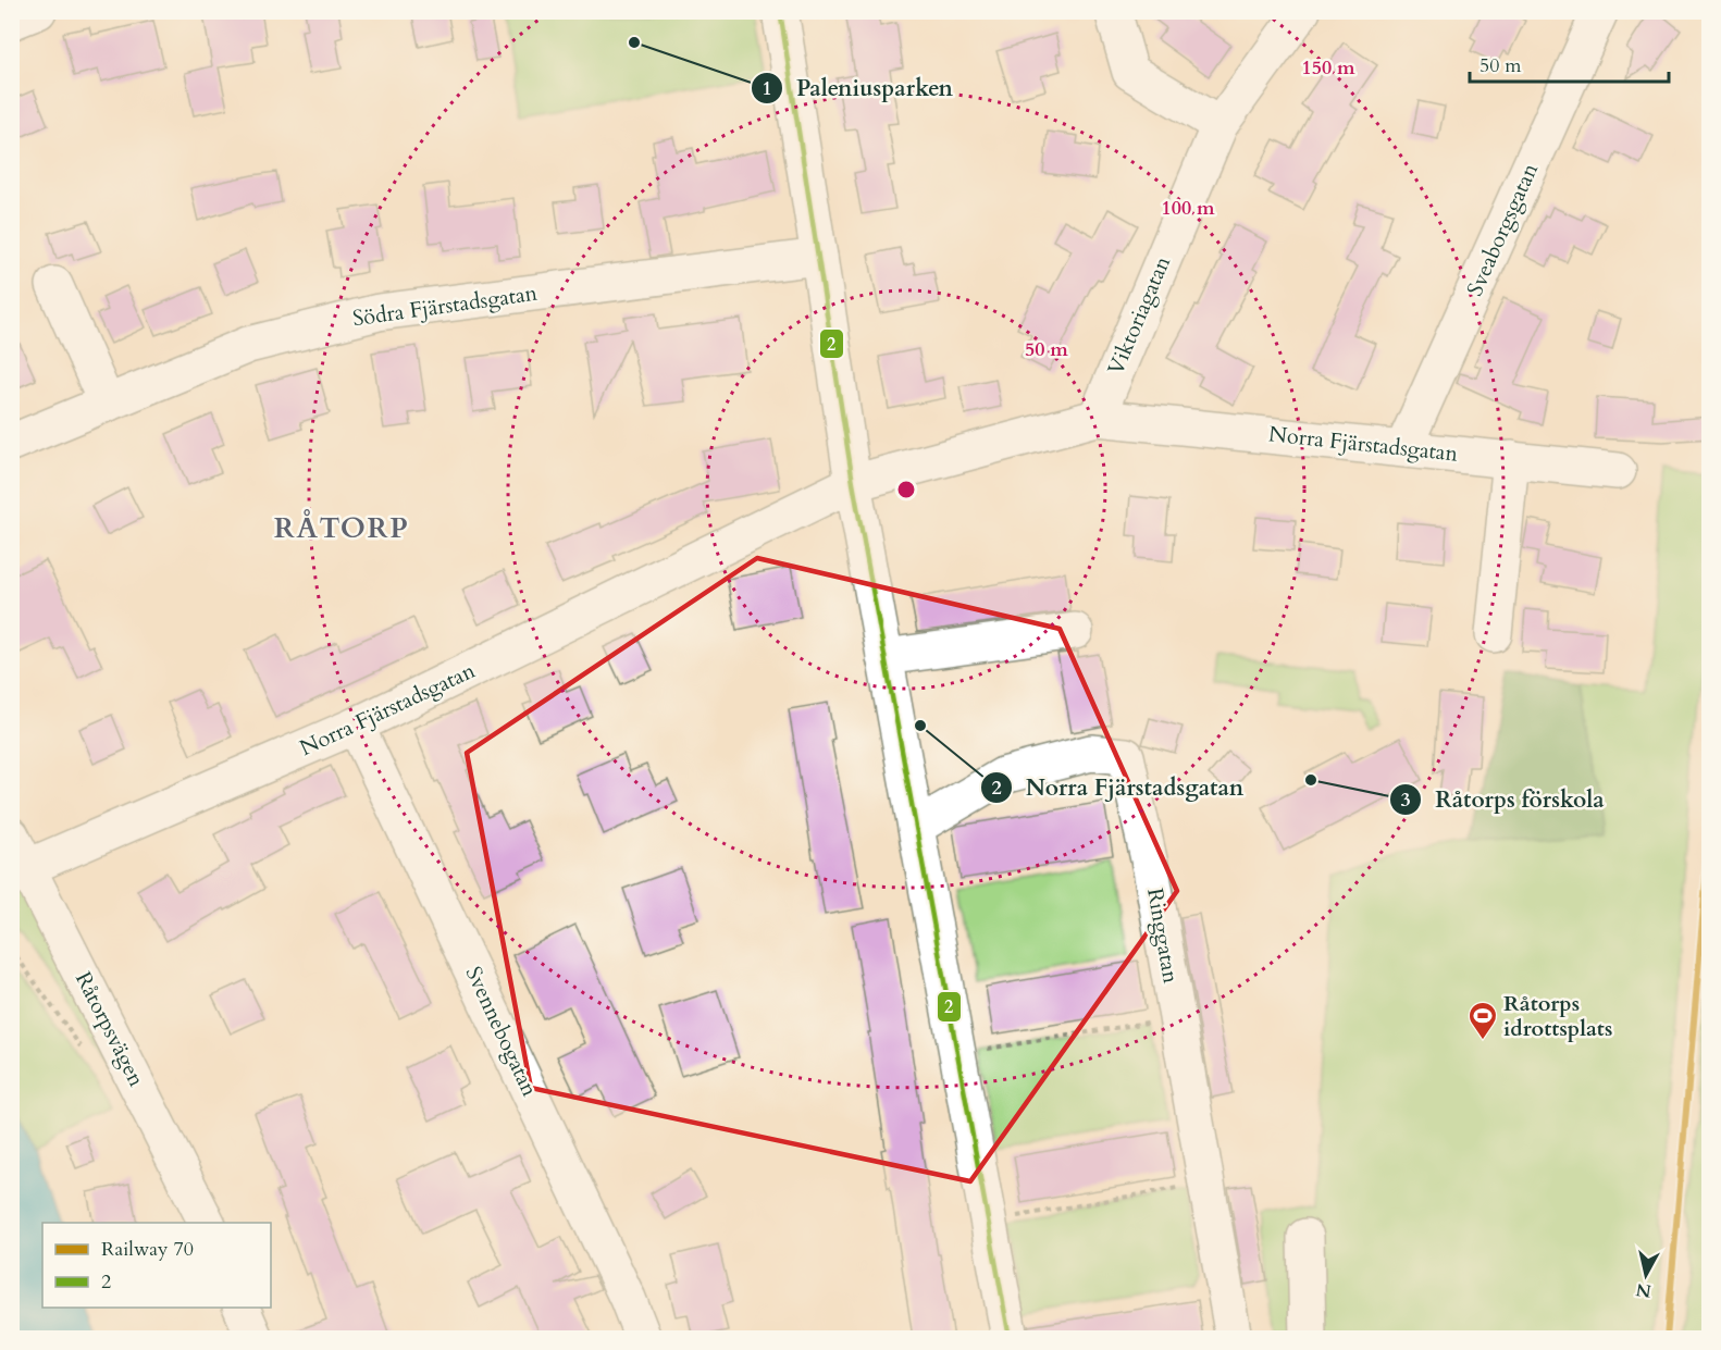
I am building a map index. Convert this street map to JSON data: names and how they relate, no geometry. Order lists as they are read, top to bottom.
{
  "streets": {
    "street": [
      "Sveaborgsgatan",
      "Södra Fjärstadsgatan",
      "Viktoriagatan",
      "Norra Fjärstadsgatan",
      "Ringgatan",
      "Råtorpsvägen",
      "Svennebogatan"
    ]
  },
  "crossings": [
    ["Sveaborgsgatan", "Norra Fjärstadsgatan"],
    ["Viktoriagatan", "Norra Fjärstadsgatan"],
    ["Norra Fjärstadsgatan", "Råtorpsvägen"],
    ["Norra Fjärstadsgatan", "Svennebogatan"]
  ],
  "districts": ["RÅTORP"],
  "places": {
    "other": ["Paleniusparken", "Norra Fjärstadsgatan", "Råtorps förskola"],
    "sports": ["Råtorps idrottsplats"]
  },
  "lines": ["transit line 2", "rail line 70"],
  "legend": ["Railway 70", "2"],
  "scale_bar": "50 m",
  "north": "bottom",
  "rings": ["150 m", "100 m", "50 m"]
}
